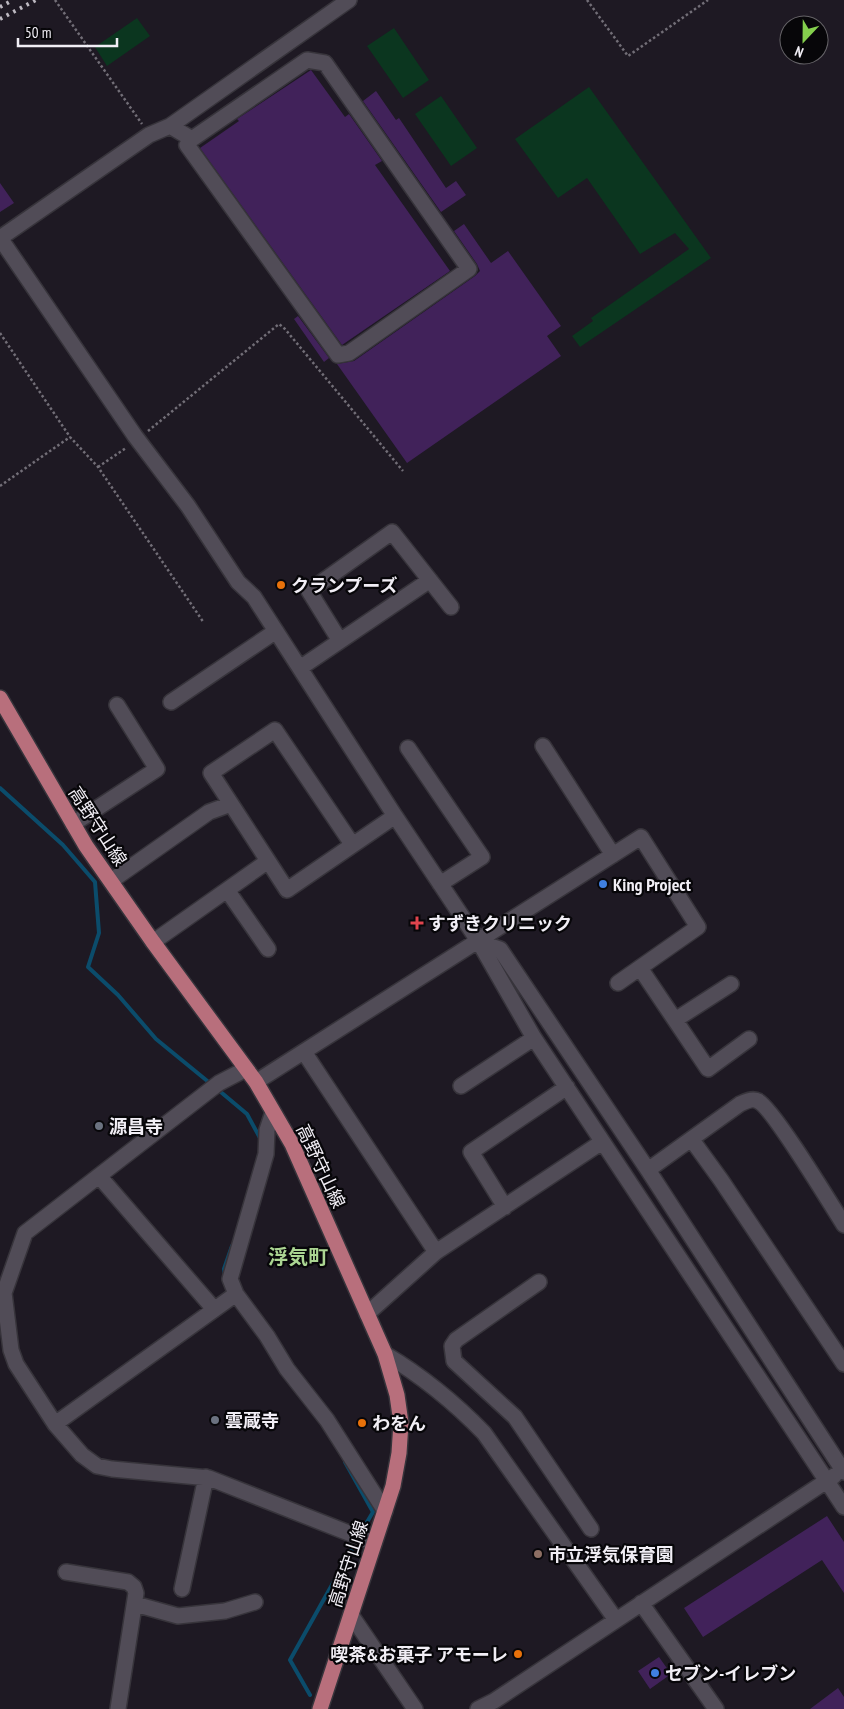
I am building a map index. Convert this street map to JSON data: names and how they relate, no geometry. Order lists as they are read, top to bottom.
{
  "streets": {
    "main road": ["高野守山線"]
  },
  "districts": ["浮気町"],
  "places": {
    "other": [
      "クランプーズ",
      "King Project",
      "源昌寺",
      "雲蔵寺",
      "わをん",
      "市立浮気保育園",
      "喫茶&お菓子 アモーレ",
      "セブン-イレブン"
    ],
    "health": ["すずきクリニック"]
  },
  "scale_bar": "50 m",
  "north": "bottom"
}
